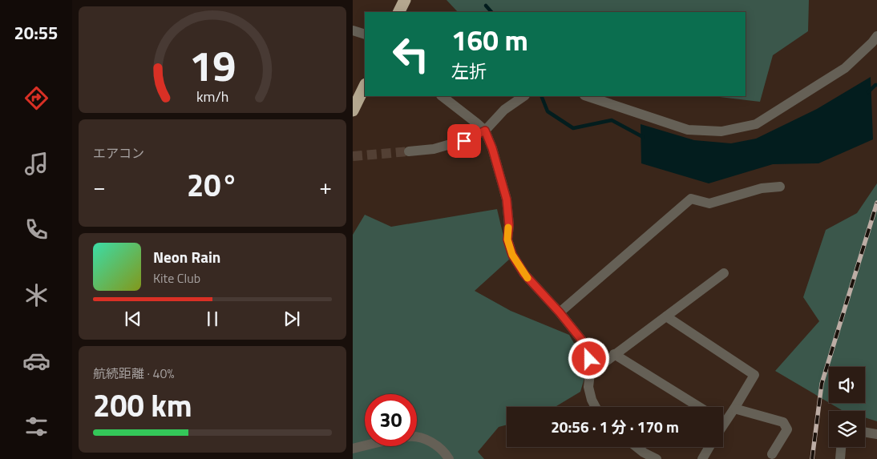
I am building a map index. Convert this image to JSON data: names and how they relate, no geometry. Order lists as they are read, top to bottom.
{
  "page": {
    "tabs": "20:55",
    "turn": ["160 m", "左折"],
    "tile": [
      "エアコン",
      ["航続距離 · 40%", "200 km"]
    ],
    "heat": ["−", "20°", "+"],
    "song": ["Neon Rain", "Kite Club"],
    "limit": "30",
    "trip": "20:56 · 1 分 · 170 m",
    "gauge": ["19", "km/h"]
  }
}
